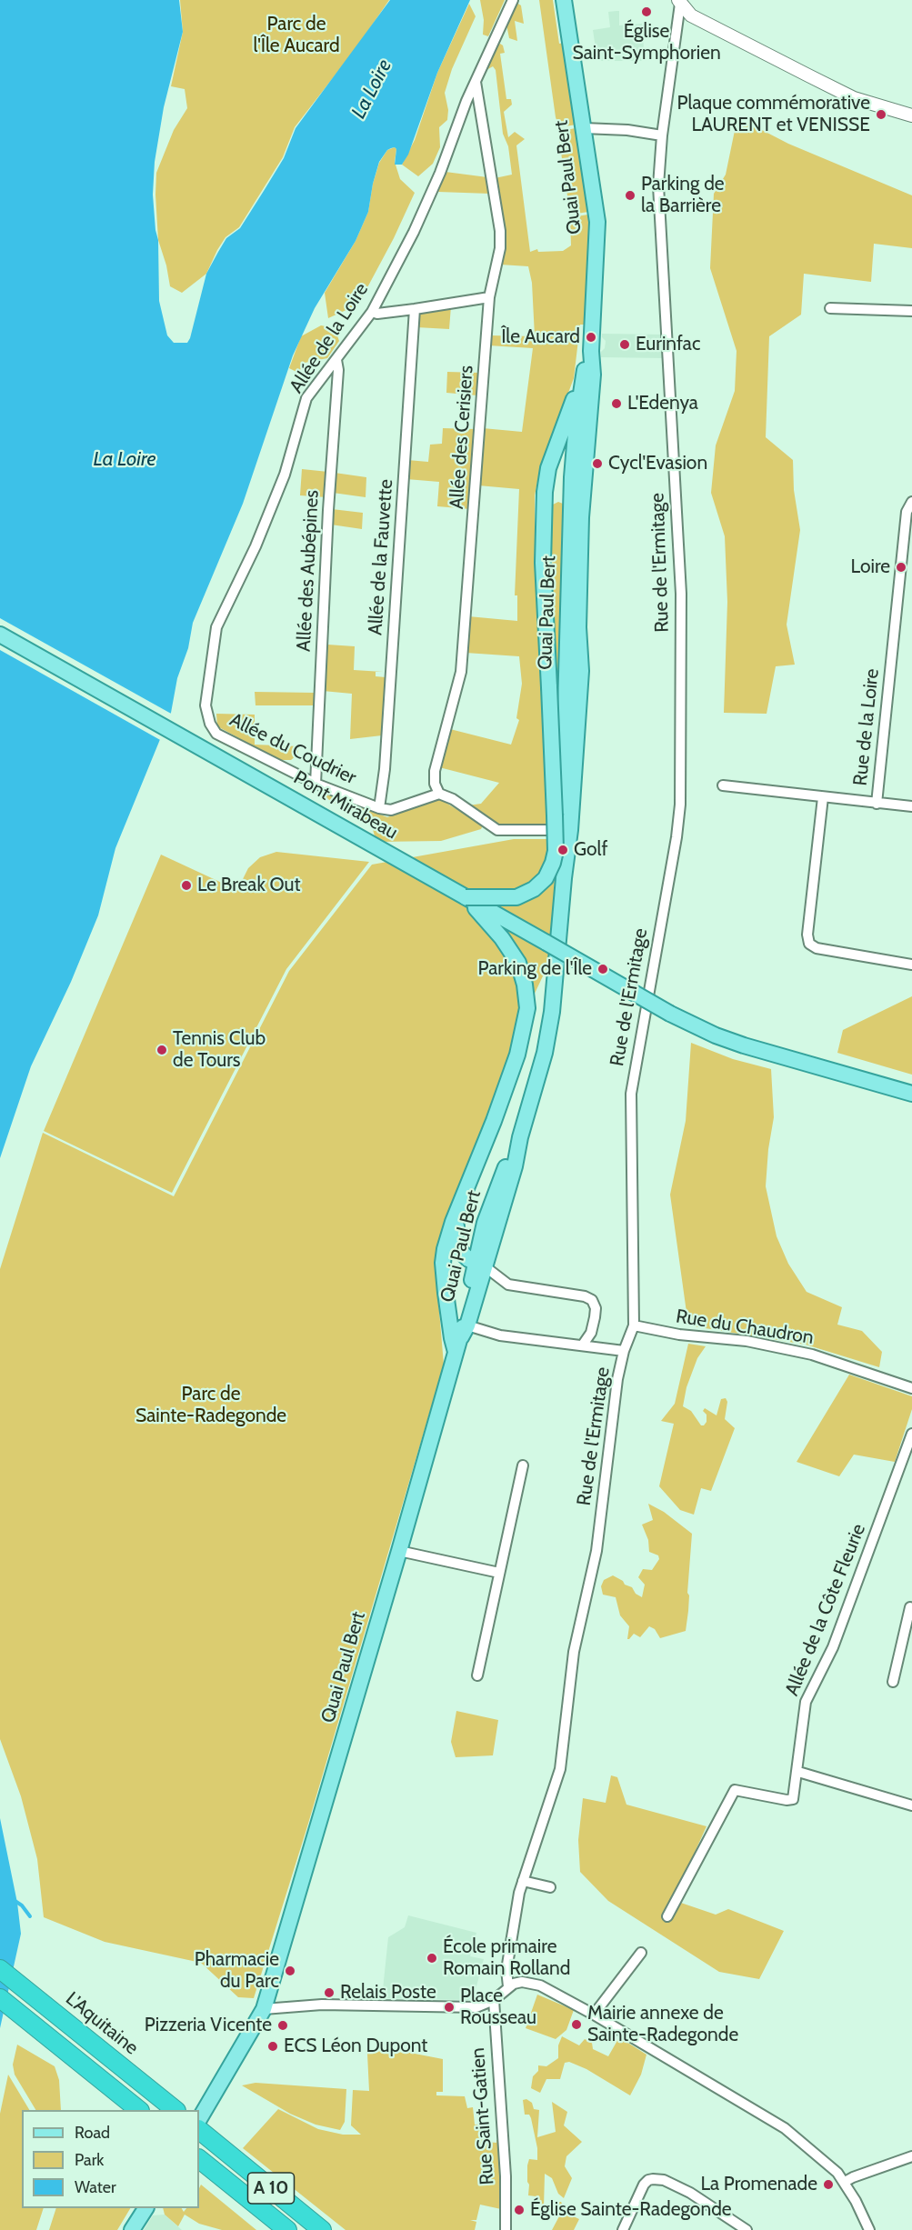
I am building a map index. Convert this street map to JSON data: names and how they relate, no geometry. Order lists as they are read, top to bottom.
{
  "streets": {
    "highway": ["L'Aquitaine", "A 10"],
    "main road": ["Quai Paul Bert", "Pont Mirabeau"],
    "street": [
      "Allée de la Loire",
      "Allée des Cerisiers",
      "Allée de la Fauvette",
      "Rue de l'Ermitage",
      "Allée des Aubépines",
      "Rue de la Loire",
      "Allée du Coudrier",
      "Rue du Chaudron",
      "Allée de la Côte Fleurie",
      "Rue Saint-Gatien"
    ]
  },
  "crossings": [
    ["Allée de la Loire", "Allée des Cerisiers"],
    ["Allée de la Loire", "Allée des Aubépines"],
    ["Allée de la Loire", "Allée du Coudrier"],
    ["Allée des Cerisiers", "Allée du Coudrier"],
    ["Allée de la Fauvette", "Allée du Coudrier"],
    ["Rue de l'Ermitage", "Rue du Chaudron"],
    ["Allée des Aubépines", "Allée du Coudrier"]
  ],
  "water": ["La Loire"],
  "parks": ["Parc de l'Île Aucard", "Parc de Sainte-Radegonde"],
  "places": [
    "Église Saint-Symphorien",
    "Plaque commémorative LAURENT et VENISSE",
    "Parking de la Barrière",
    "Île Aucard",
    "Eurinfac",
    "L'Edenya",
    "Cycl'Evasion",
    "Loire",
    "Golf",
    "Le Break Out",
    "Parking de l'Île",
    "Tennis Club de Tours",
    "École primaire Romain Rolland",
    "Pharmacie du Parc",
    "Relais Poste",
    "Place Rousseau",
    "Mairie annexe de Sainte-Radegonde",
    "Pizzeria Vicente",
    "ECS Léon Dupont",
    "La Promenade",
    "Église Sainte-Radegonde"
  ],
  "legend": ["Road", "Park", "Water"]
}
